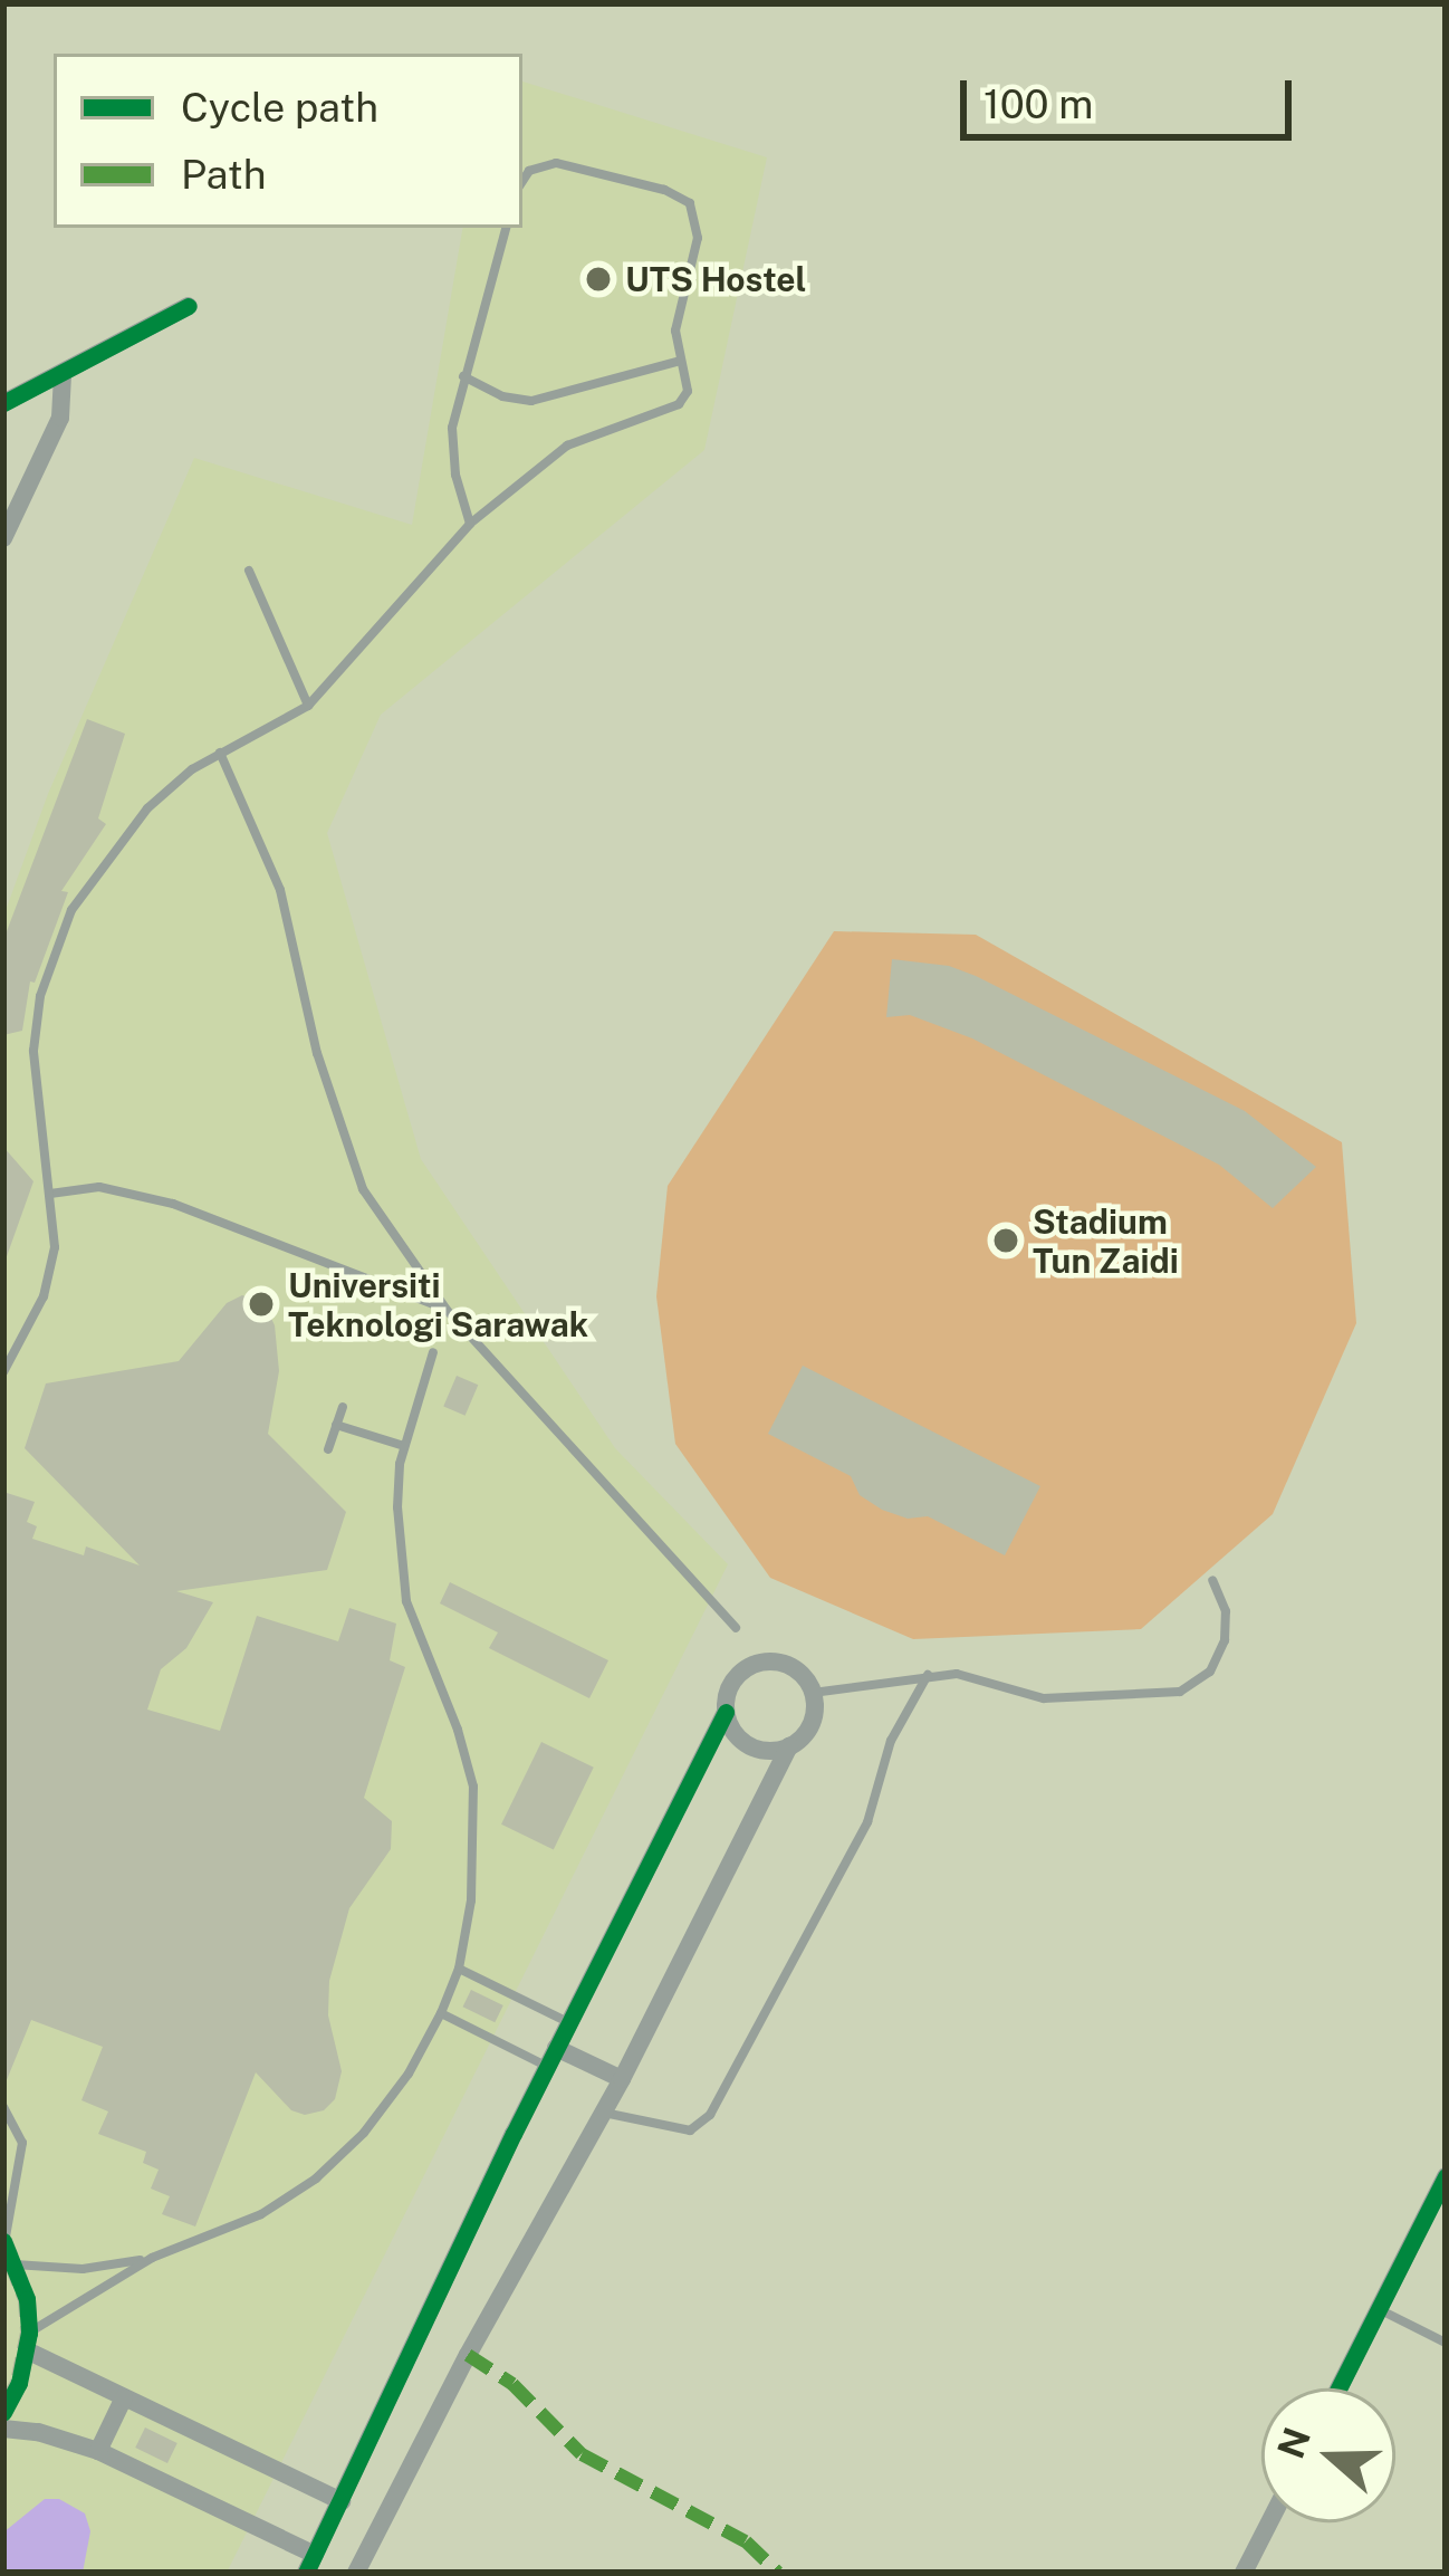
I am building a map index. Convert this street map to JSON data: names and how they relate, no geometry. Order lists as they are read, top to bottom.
{
  "places": ["UTS Hostel", "Stadium Tun Zaidi", "Universiti Teknologi Sarawak"],
  "legend": ["Cycle path", "Path"],
  "scale_bar": "100 m",
  "north": "left"
}
